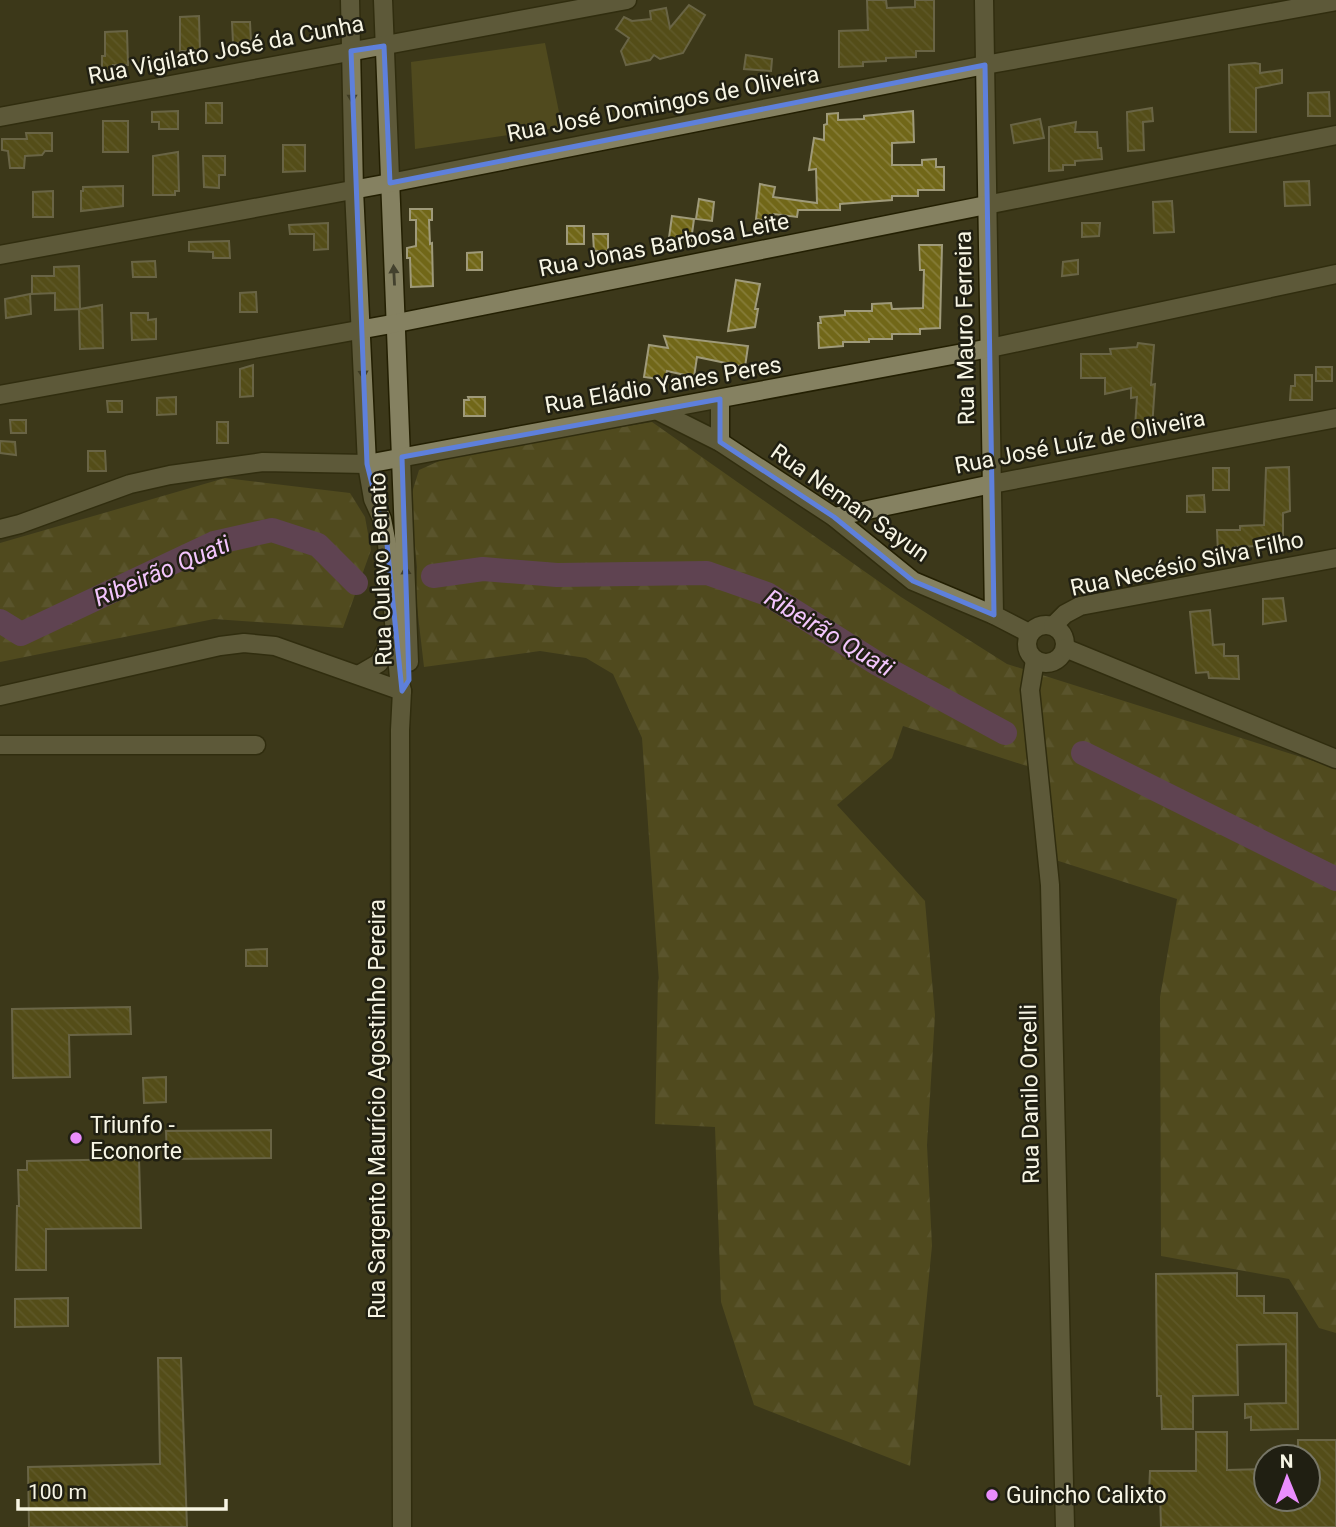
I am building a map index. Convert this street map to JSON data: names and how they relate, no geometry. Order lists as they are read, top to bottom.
{
  "streets": {
    "street": [
      "Rua Vigilato José da Cunha",
      "Rua José Domingos de Oliveira",
      "Rua Jonas Barbosa Leite",
      "Rua Mauro Ferreira",
      "Rua Eládio Yanes Peres",
      "Rua José Luíz de Oliveira",
      "Rua Neman Sayun",
      "Rua Necésio Silva Filho",
      "Rua Oulavo Benato",
      "Rua Danilo Orcelli",
      "Rua Sargento Maurício Agostinho Pereira"
    ]
  },
  "crossings": [
    ["Rua Vigilato José da Cunha", "Rua Oulavo Benato"],
    ["Rua José Domingos de Oliveira", "Rua Mauro Ferreira"],
    ["Rua José Domingos de Oliveira", "Rua Oulavo Benato"],
    ["Rua Jonas Barbosa Leite", "Rua Mauro Ferreira"],
    ["Rua Jonas Barbosa Leite", "Rua Oulavo Benato"],
    ["Rua Mauro Ferreira", "Rua Eládio Yanes Peres"],
    ["Rua Mauro Ferreira", "Rua José Luíz de Oliveira"],
    ["Rua Mauro Ferreira", "Rua Neman Sayun"],
    ["Rua Eládio Yanes Peres", "Rua Neman Sayun"],
    ["Rua Eládio Yanes Peres", "Rua Oulavo Benato"],
    ["Rua José Luíz de Oliveira", "Rua Neman Sayun"],
    ["Rua Necésio Silva Filho", "Rua Danilo Orcelli"],
    ["Rua Oulavo Benato", "Rua Sargento Maurício Agostinho Pereira"]
  ],
  "water": ["Ribeirão Quati"],
  "places": ["Triunfo - Econorte", "Guincho Calixto"],
  "scale_bar": "100 m",
  "north": "top"
}
